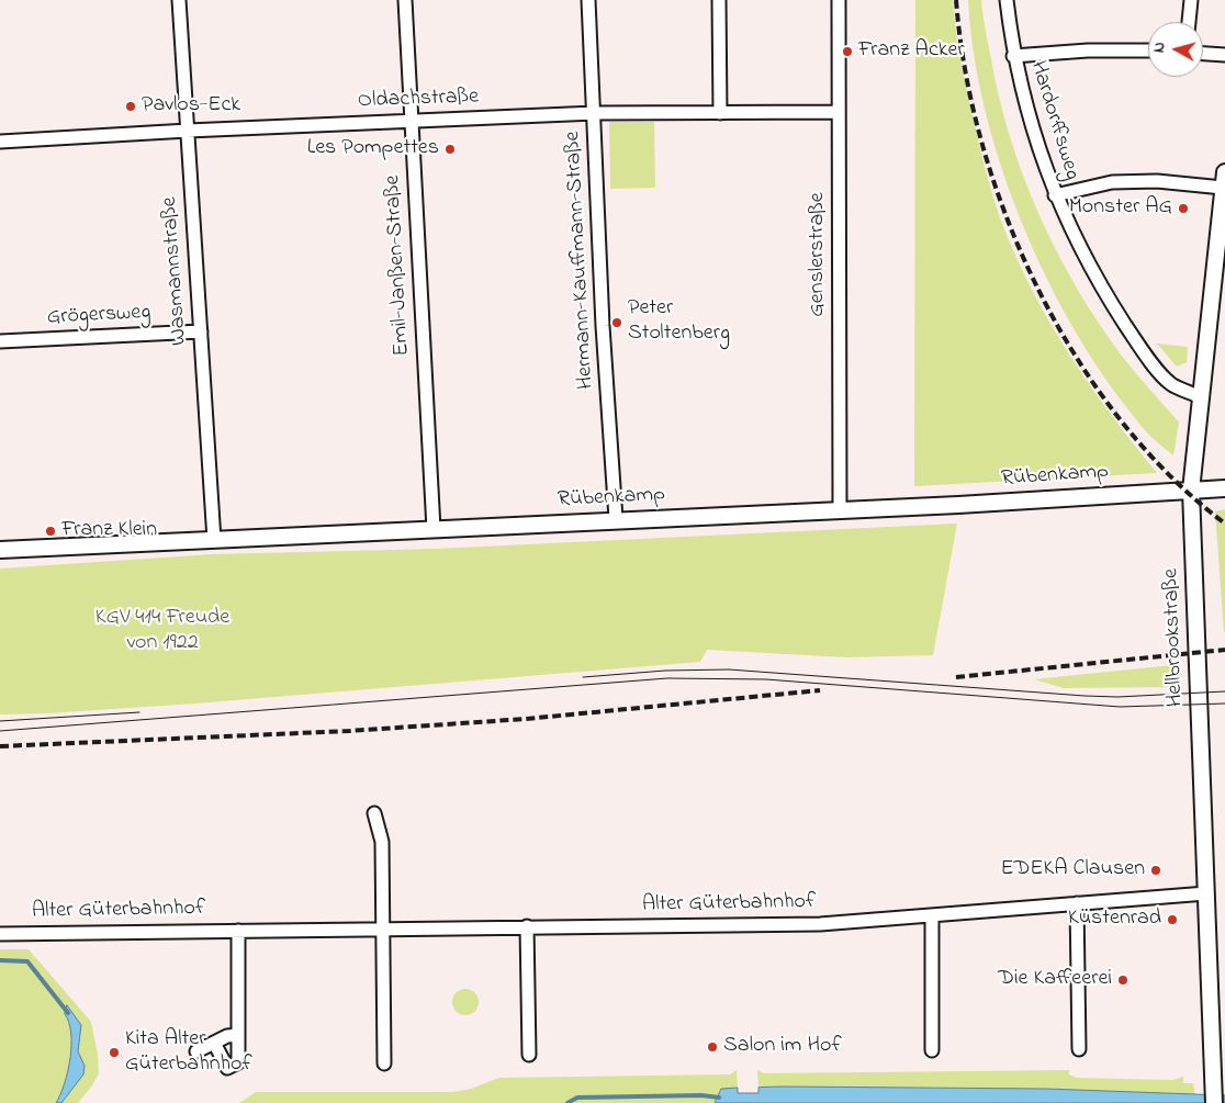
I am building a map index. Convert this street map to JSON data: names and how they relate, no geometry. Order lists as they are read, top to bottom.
{
  "streets": {
    "street": [
      "Oldachstraße",
      "Hardorffsweg",
      "Genslerstraße",
      "Hermann-Kauffmann-Straße",
      "Emil-Janßen-Straße",
      "Wasmannstraße",
      "Grögersweg",
      "Rübenkamp",
      "Hellbrookstraße",
      "Alter Güterbahnhof"
    ]
  },
  "crossings": [
    ["Oldachstraße", "Genslerstraße"],
    ["Oldachstraße", "Hermann-Kauffmann-Straße"],
    ["Oldachstraße", "Emil-Janßen-Straße"],
    ["Oldachstraße", "Wasmannstraße"],
    ["Hardorffsweg", "Hellbrookstraße"],
    ["Genslerstraße", "Rübenkamp"],
    ["Hermann-Kauffmann-Straße", "Rübenkamp"],
    ["Emil-Janßen-Straße", "Rübenkamp"],
    ["Wasmannstraße", "Grögersweg"],
    ["Wasmannstraße", "Rübenkamp"],
    ["Rübenkamp", "Hellbrookstraße"],
    ["Hellbrookstraße", "Alter Güterbahnhof"]
  ],
  "parks": ["KGV 414 Freude von 1922"],
  "places": [
    "Franz Acker",
    "Pavlos-Eck",
    "Les Pompettes",
    "Monster AG",
    "Peter Stoltenberg",
    "Franz Klein",
    "EDEKA Clausen",
    "Küstenrad",
    "Die Kaffeerei",
    "Salon im Hof",
    "Kita Alter Güterbahnhof"
  ],
  "north": "left"
}
